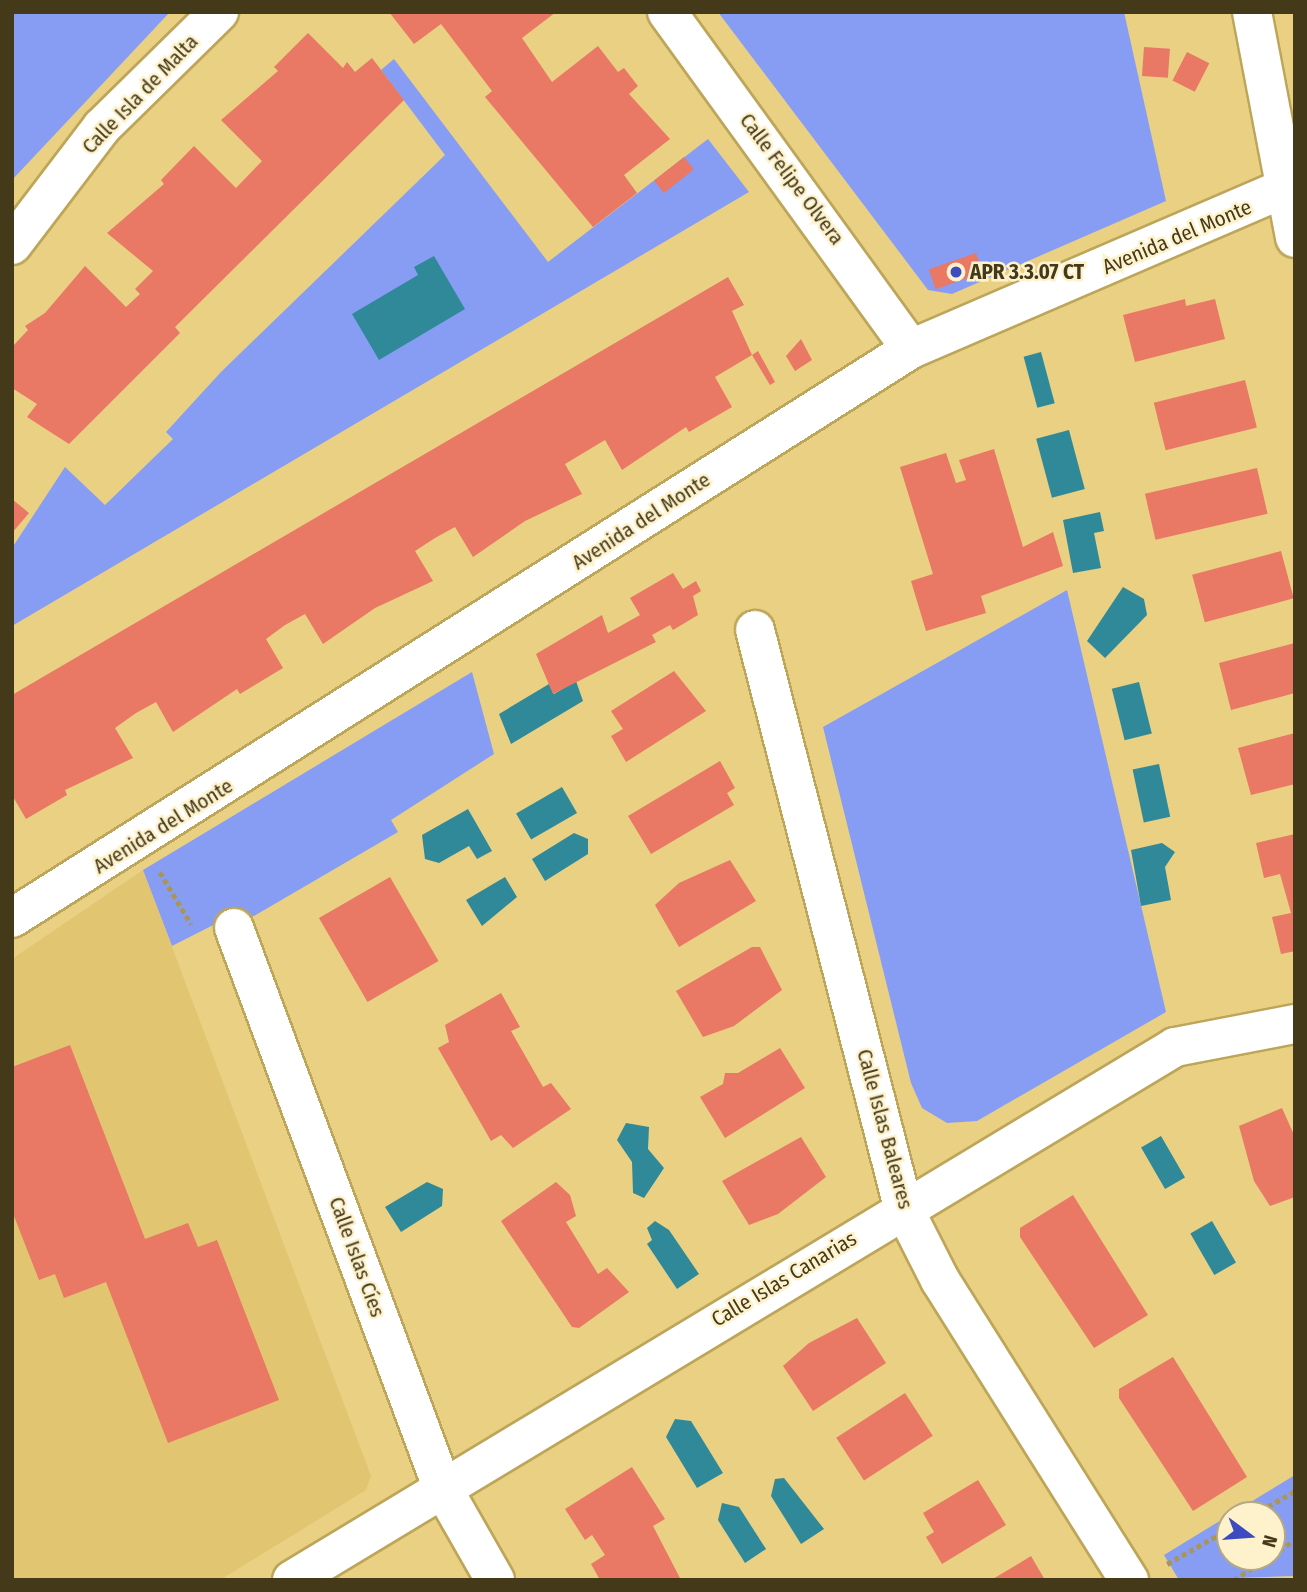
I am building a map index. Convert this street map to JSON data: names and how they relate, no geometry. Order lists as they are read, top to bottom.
{
  "streets": {
    "street": [
      "Calle Isla de Malta",
      "Calle Felipe Olvera",
      "Avenida del Monte",
      "Calle Islas Baleares",
      "Calle Islas Cíes",
      "Calle Islas Canarias"
    ]
  },
  "crossings": [
    ["Calle Felipe Olvera", "Avenida del Monte"],
    ["Calle Islas Baleares", "Calle Islas Canarias"],
    ["Calle Islas Cíes", "Calle Islas Canarias"]
  ],
  "places": ["APR 3.3.07 CT"],
  "north": "right"
}
